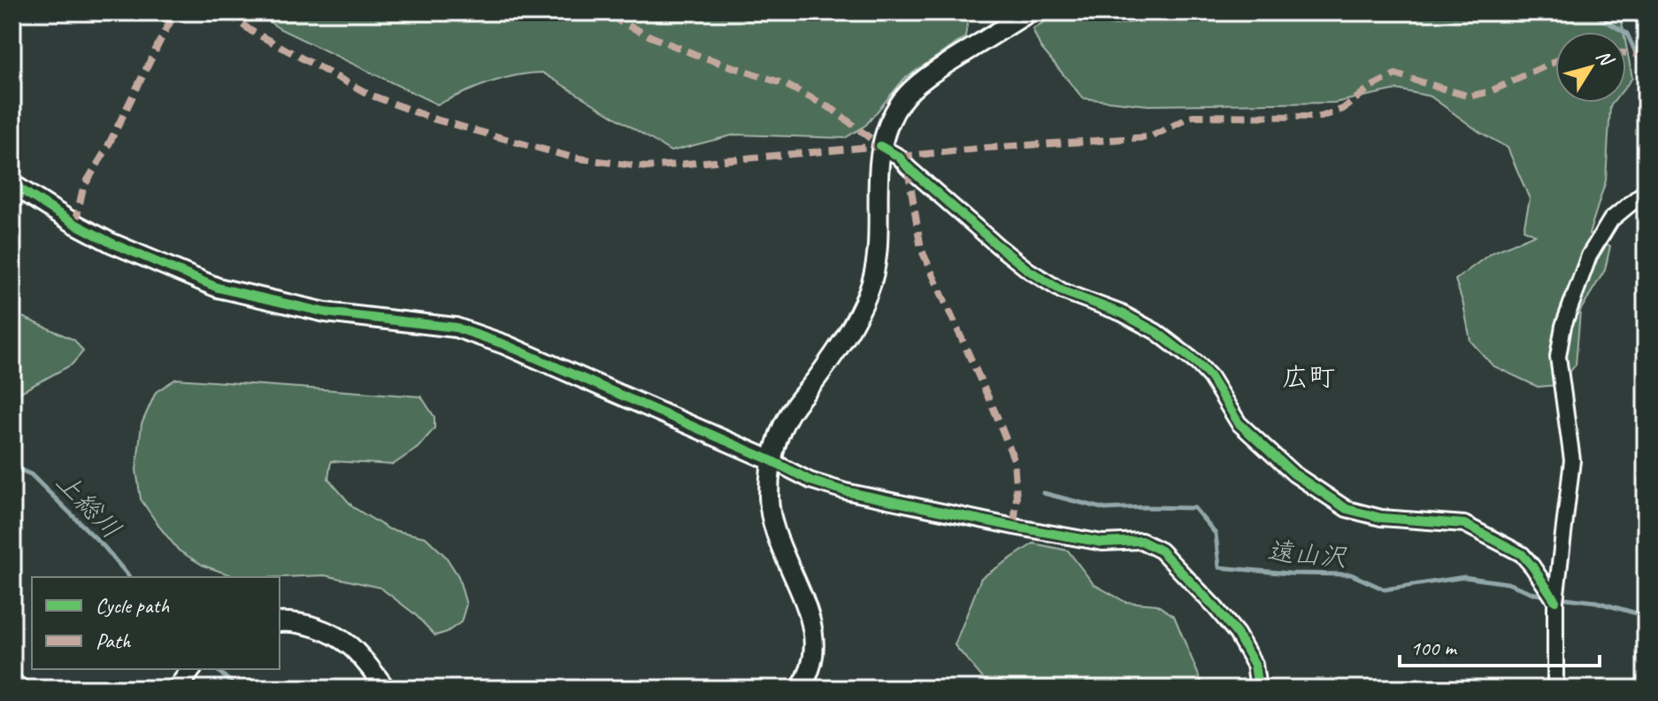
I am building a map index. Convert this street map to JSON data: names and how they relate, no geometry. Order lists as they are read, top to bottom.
{
  "districts": ["広町"],
  "water": ["上総川", "遠山沢"],
  "legend": ["Cycle path", "Path"],
  "scale_bar": "100 m",
  "north": "top right"
}
